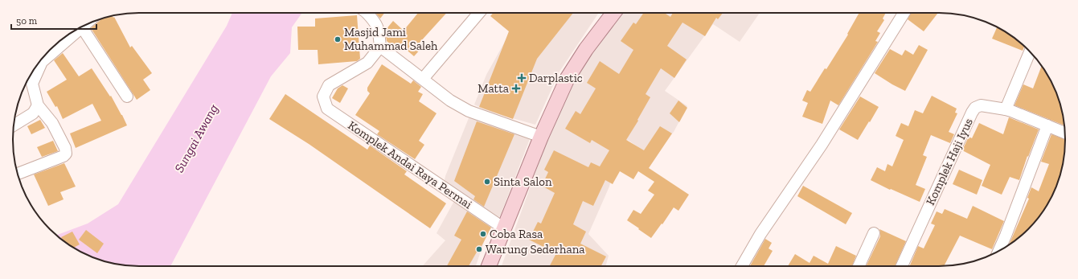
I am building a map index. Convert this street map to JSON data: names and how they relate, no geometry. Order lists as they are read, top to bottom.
{
  "streets": {
    "street": ["Komplek Haji Iyus", "Komplek Andai Raya Permai"]
  },
  "water": ["Sungai Awang"],
  "places": {
    "other": [
      "Masjid Jami Muhammad Saleh",
      "Sinta Salon",
      "Coba Rasa",
      "Warung Sederhana"
    ],
    "health": ["Darplastic", "Matta"]
  },
  "scale_bar": "50 m"
}
